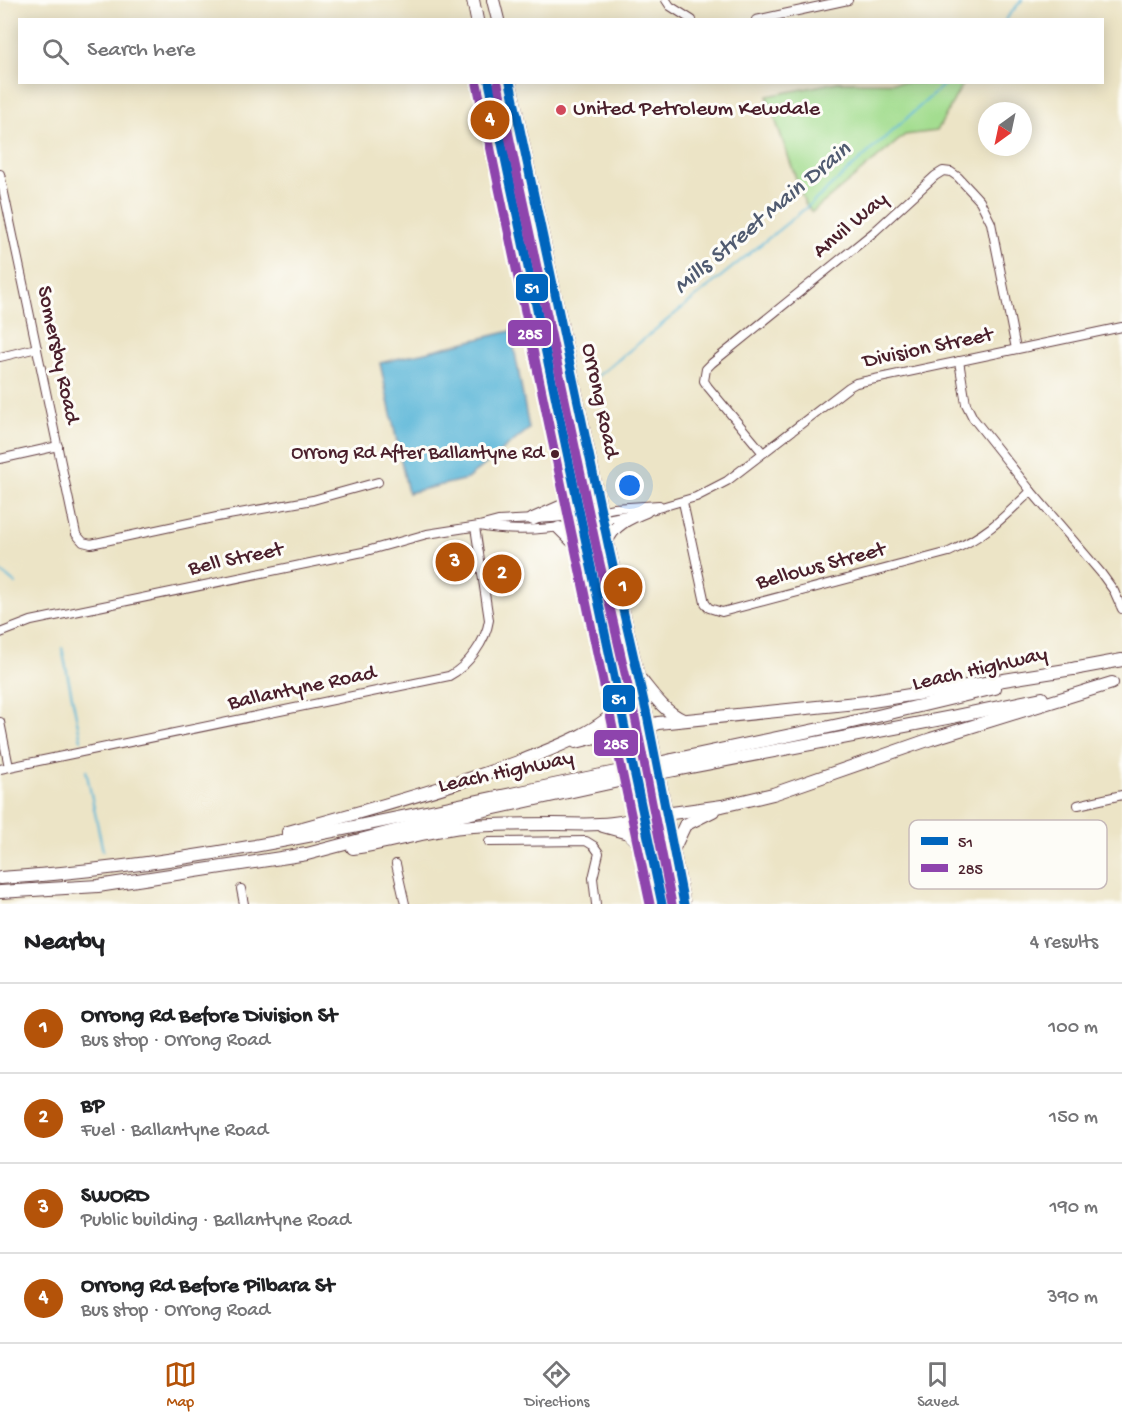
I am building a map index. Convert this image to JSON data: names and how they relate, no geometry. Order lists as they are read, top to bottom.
{
  "streets": {
    "highway": ["Orrong Road", "Leach Highway"],
    "street": [
      "Anvil Way",
      "Division Street",
      "Somersby Road",
      "Bell Street",
      "Bellows Street",
      "Ballantyne Road"
    ]
  },
  "crossings": [
    ["Anvil Way", "Division Street"],
    ["Division Street", "Orrong Road"],
    ["Division Street", "Bellows Street"],
    ["Orrong Road", "Bell Street"],
    ["Bell Street", "Ballantyne Road"]
  ],
  "water": ["Mills Street Main Drain"],
  "places": ["United Petroleum Kewdale", "Orrong Rd After Ballantyne Rd"],
  "lines": ["transit line 51", "transit line 285"],
  "legend": ["51", "285"],
  "north": "bottom left",
  "page": {
    "search": "Search here",
    "pins": [
      "4",
      "3",
      "2",
      "1"
    ],
    "heading": ["Nearby", "4 results"],
    "list": [
      {
        "mark": "1",
        "name": "Orrong Rd Before Division St",
        "note": "Bus stop · Orrong Road",
        "value": "100 m"
      },
      {
        "mark": "2",
        "name": "BP",
        "note": "Fuel · Ballantyne Road",
        "value": "150 m"
      },
      {
        "mark": "3",
        "name": "SWORD",
        "note": "Public building · Ballantyne Road",
        "value": "190 m"
      },
      {
        "mark": "4",
        "name": "Orrong Rd Before Pilbara St",
        "note": "Bus stop · Orrong Road",
        "value": "390 m"
      }
    ],
    "nav": ["Map", "Directions", "Saved"]
  }
}
